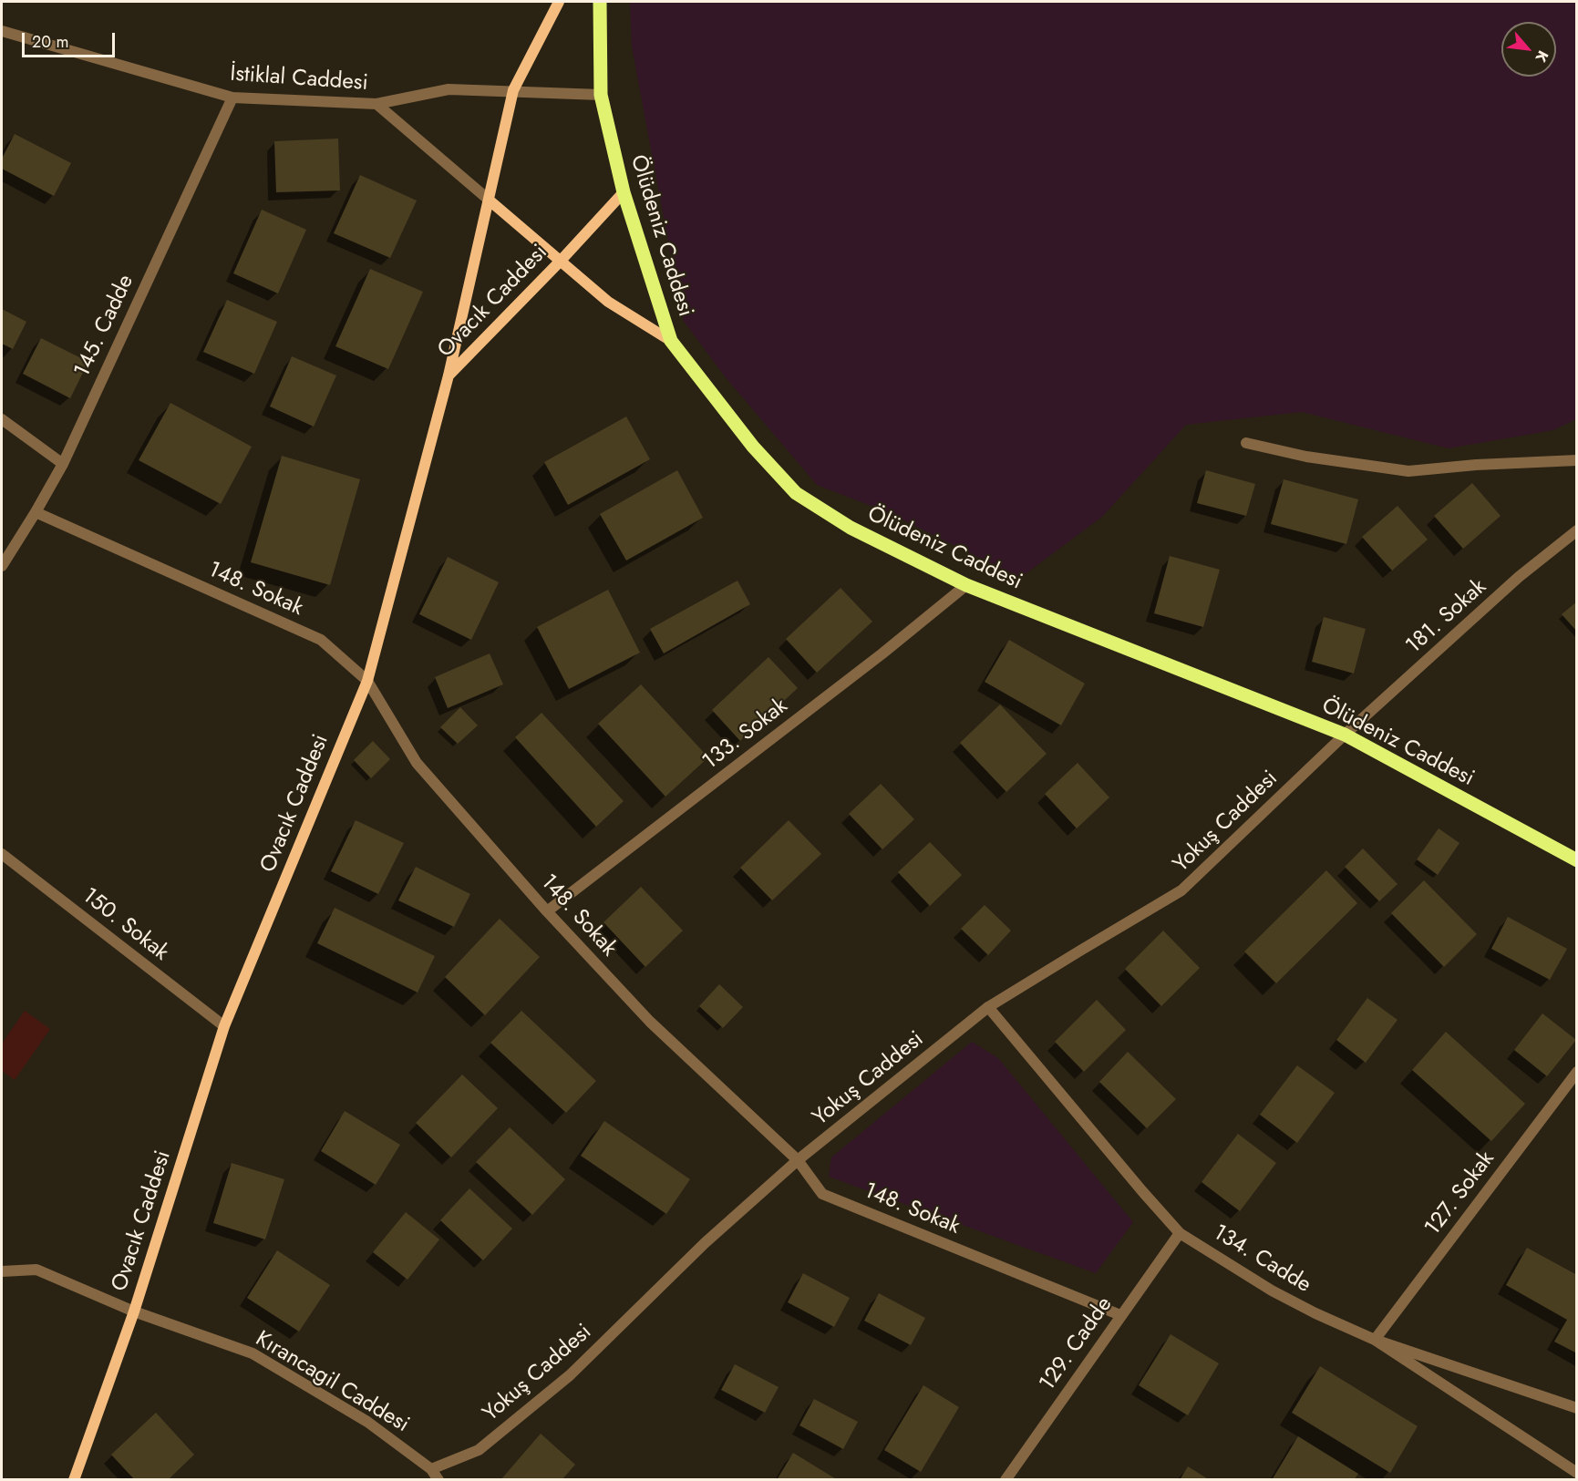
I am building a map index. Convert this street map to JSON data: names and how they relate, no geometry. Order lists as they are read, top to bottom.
{
  "streets": {
    "main road": ["Ölüdeniz Caddesi", "Ovacık Caddesi"],
    "street": [
      "İstiklal Caddesi",
      "145. Cadde",
      "148. Sokak",
      "181. Sokak",
      "133. Sokak",
      "Yokuş Caddesi",
      "150. Sokak",
      "127. Sokak",
      "134. Cadde",
      "129. Cadde",
      "Kırancagil Caddesi"
    ]
  },
  "crossings": [
    ["İstiklal Caddesi", "Ölüdeniz Caddesi"],
    ["İstiklal Caddesi", "145. Cadde"],
    ["Ölüdeniz Caddesi", "Ovacık Caddesi"],
    ["Ölüdeniz Caddesi", "181. Sokak"],
    ["Ölüdeniz Caddesi", "133. Sokak"],
    ["Ölüdeniz Caddesi", "Yokuş Caddesi"],
    ["Ovacık Caddesi", "148. Sokak"],
    ["Ovacık Caddesi", "150. Sokak"],
    ["Ovacık Caddesi", "Kırancagil Caddesi"],
    ["145. Cadde", "148. Sokak"],
    ["148. Sokak", "133. Sokak"],
    ["148. Sokak", "Yokuş Caddesi"],
    ["148. Sokak", "129. Cadde"],
    ["181. Sokak", "Yokuş Caddesi"],
    ["Yokuş Caddesi", "134. Cadde"],
    ["Yokuş Caddesi", "Kırancagil Caddesi"],
    ["127. Sokak", "134. Cadde"],
    ["134. Cadde", "129. Cadde"]
  ],
  "scale_bar": "20 m",
  "north": "bottom right"
}
